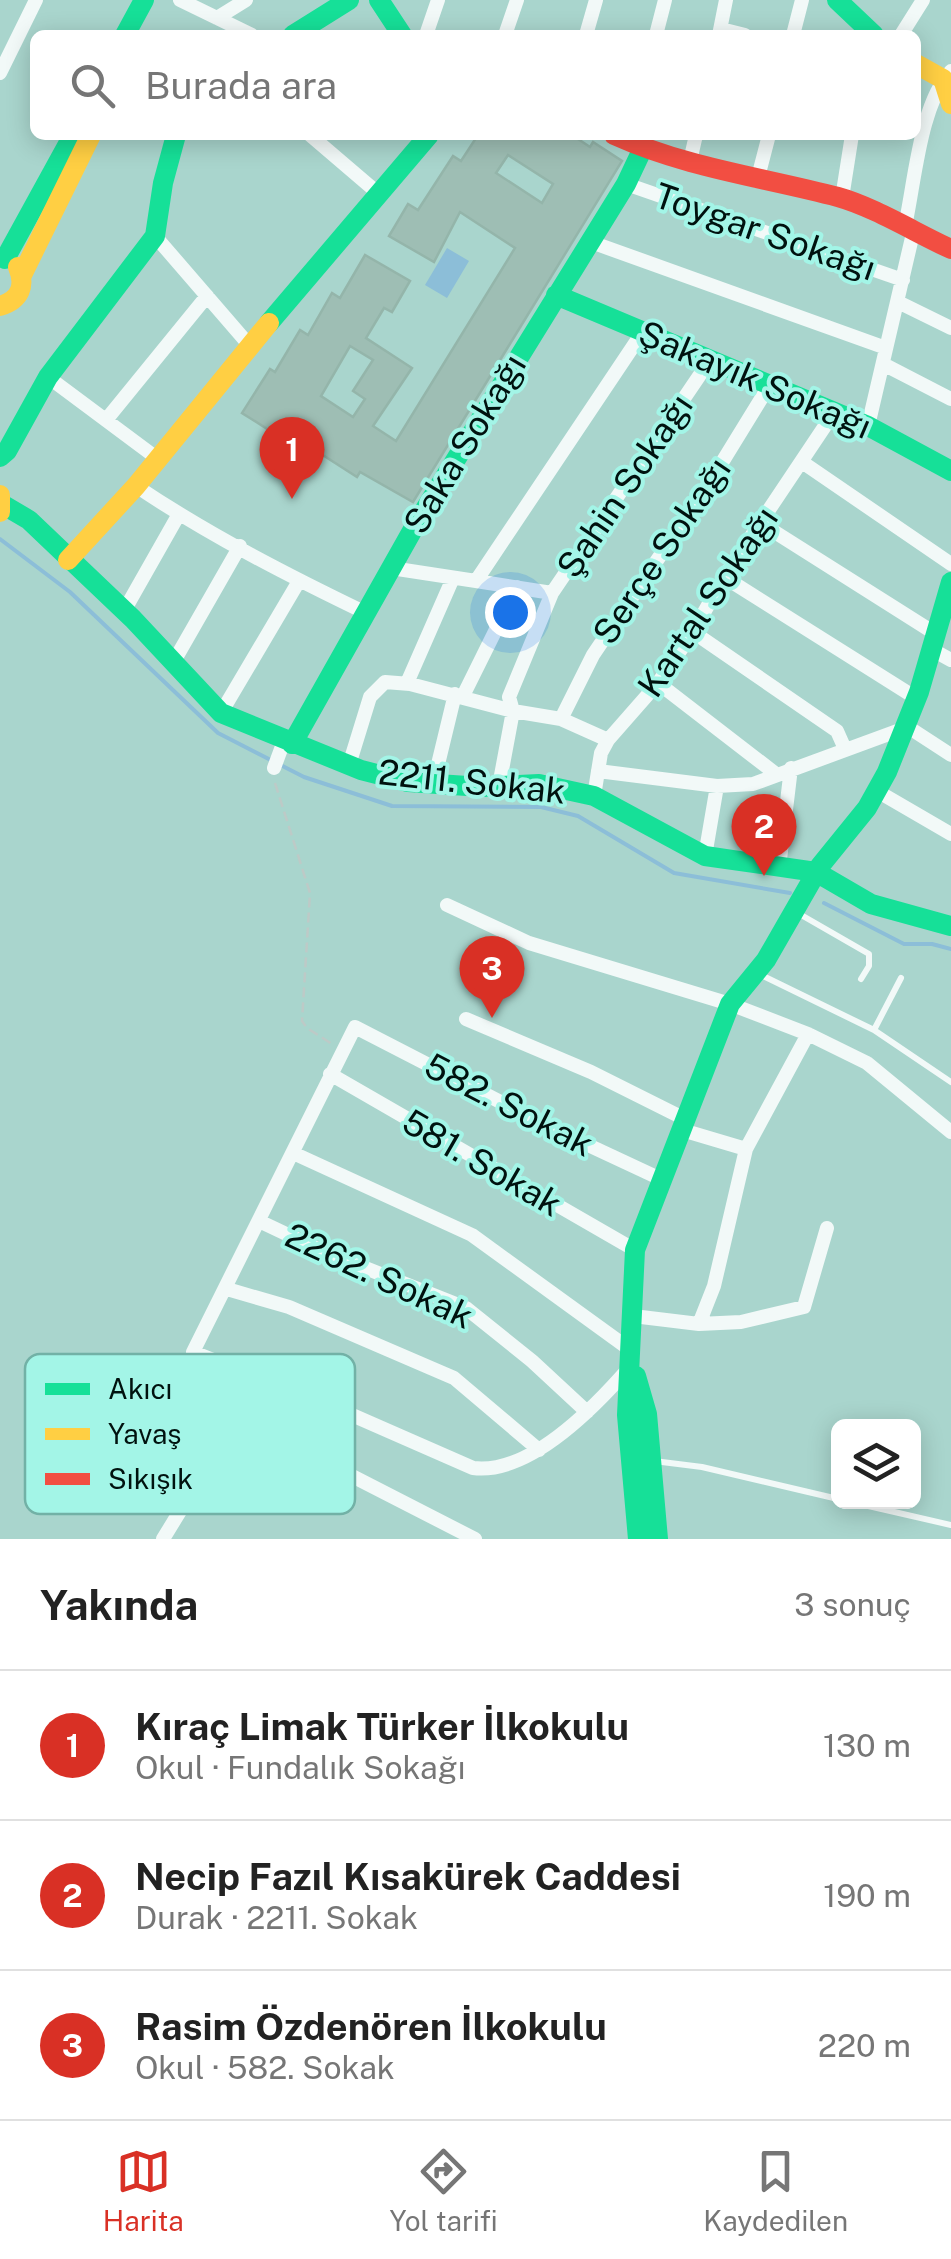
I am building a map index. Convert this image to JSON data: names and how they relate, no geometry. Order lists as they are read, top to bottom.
{
  "streets": {
    "street": [
      "Toygar Sokağı",
      "Şakayık Sokağı",
      "Saka Sokağı",
      "Şahin Sokağı",
      "Serçe Sokağı",
      "Kartal Sokağı",
      "2211. Sokak",
      "582. Sokak",
      "581. Sokak",
      "2262. Sokak"
    ]
  },
  "crossings": [
    ["Toygar Sokağı", "Saka Sokağı"],
    ["Şakayık Sokağı", "Saka Sokağı"],
    ["Şakayık Sokağı", "Şahin Sokağı"],
    ["Şakayık Sokağı", "Serçe Sokağı"],
    ["Şakayık Sokağı", "Kartal Sokağı"],
    ["Saka Sokağı", "2211. Sokak"],
    ["Şahin Sokağı", "2211. Sokak"],
    ["Kartal Sokağı", "2211. Sokak"]
  ],
  "legend": ["Akıcı", "Yavaş", "Sıkışık"],
  "page": {
    "search": "Burada ara",
    "pins": ["1", "2", "3"],
    "heading": ["Yakında", "3 sonuç"],
    "list": [
      {
        "mark": "1",
        "name": "Kıraç Limak Türker İlkokulu",
        "note": "Okul · Fundalık Sokağı",
        "value": "130 m"
      },
      {
        "mark": "2",
        "name": "Necip Fazıl Kısakürek Caddesi",
        "note": "Durak · 2211. Sokak",
        "value": "190 m"
      },
      {
        "mark": "3",
        "name": "Rasim Özdenören İlkokulu",
        "note": "Okul · 582. Sokak",
        "value": "220 m"
      }
    ],
    "nav": ["Harita", "Yol tarifi", "Kaydedilen"]
  }
}
